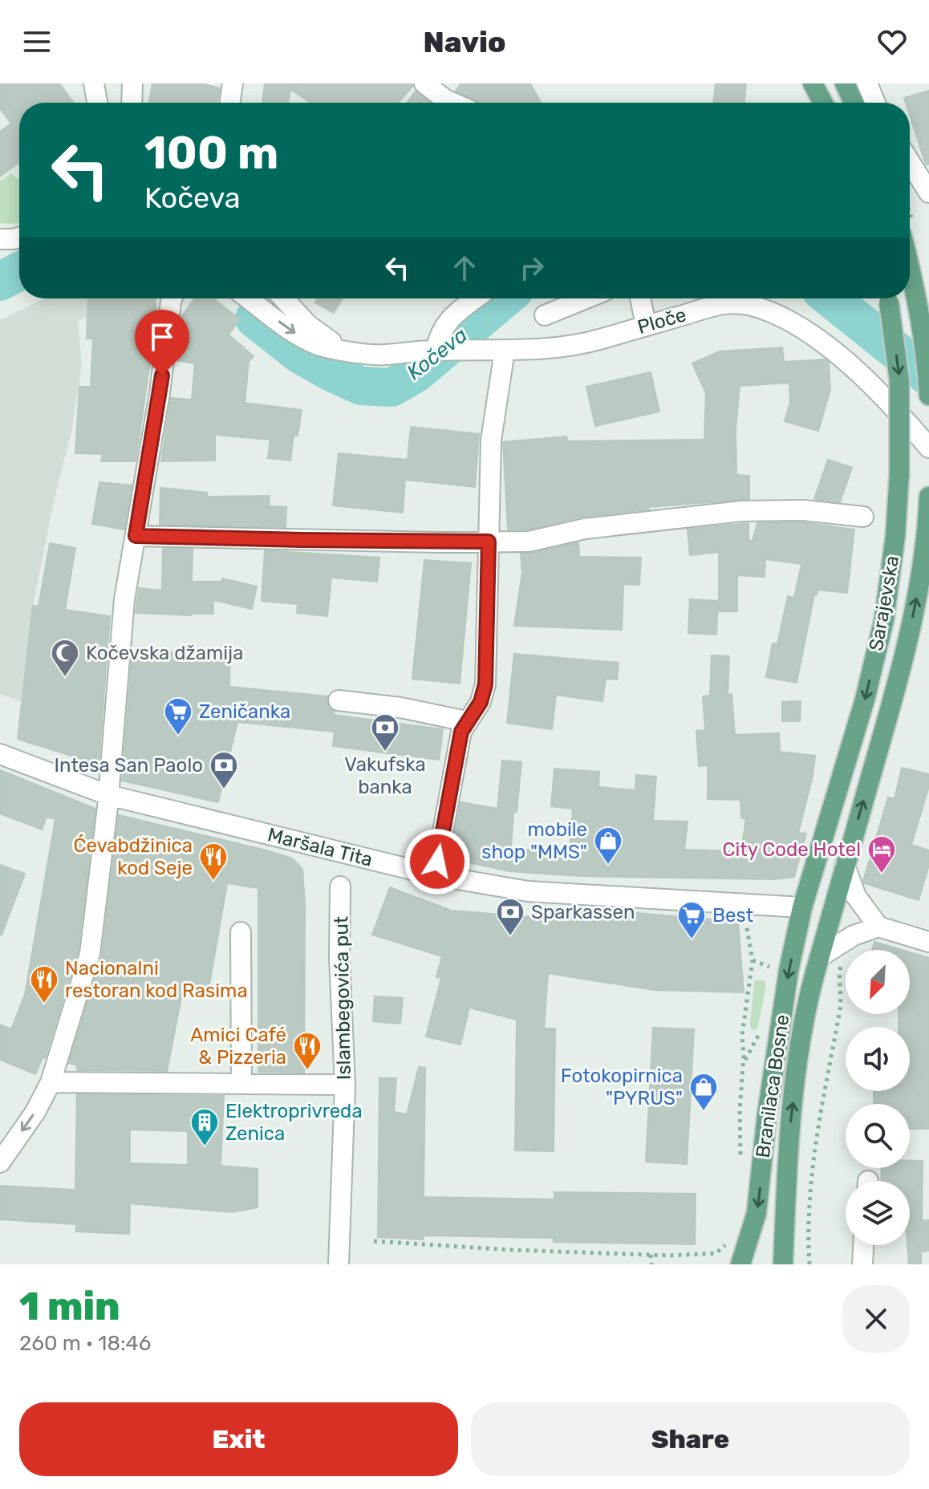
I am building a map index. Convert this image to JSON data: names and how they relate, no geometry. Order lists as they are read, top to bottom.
{
  "streets": {
    "main road": ["Sarajevska", "Branilaca Bosne"],
    "street": ["Ploče", "Maršala Tita", "Islambegovića put"]
  },
  "crossings": [
    ["Sarajevska", "Maršala Tita"],
    ["Sarajevska", "Branilaca Bosne"],
    ["Maršala Tita", "Branilaca Bosne"]
  ],
  "water": ["Kočeva"],
  "places": {
    "mosque": ["Kočevska džamija"],
    "supermarket": ["Zeničanka", "Best"],
    "bank": ["Vakufska banka", "Intesa San Paolo", "Sparkassen"],
    "shop": ["mobile shop \"MMS\"", "Fotokopirnica \"PYRUS\""],
    "hotel": ["City Code Hotel"],
    "restaurant": ["Ćevabdžinica kod Seje", "Nacionalni restoran kod Rasima", "Amici Café & Pizzeria"],
    "building": ["Elektroprivreda Zenica"]
  },
  "north": "bottom left",
  "page": {
    "header": "Navio",
    "turn": ["100 m", "Kočeva"],
    "heading": ["1 min", "260 m · 18:46"],
    "buttons": ["Exit", "Share"]
  }
}
